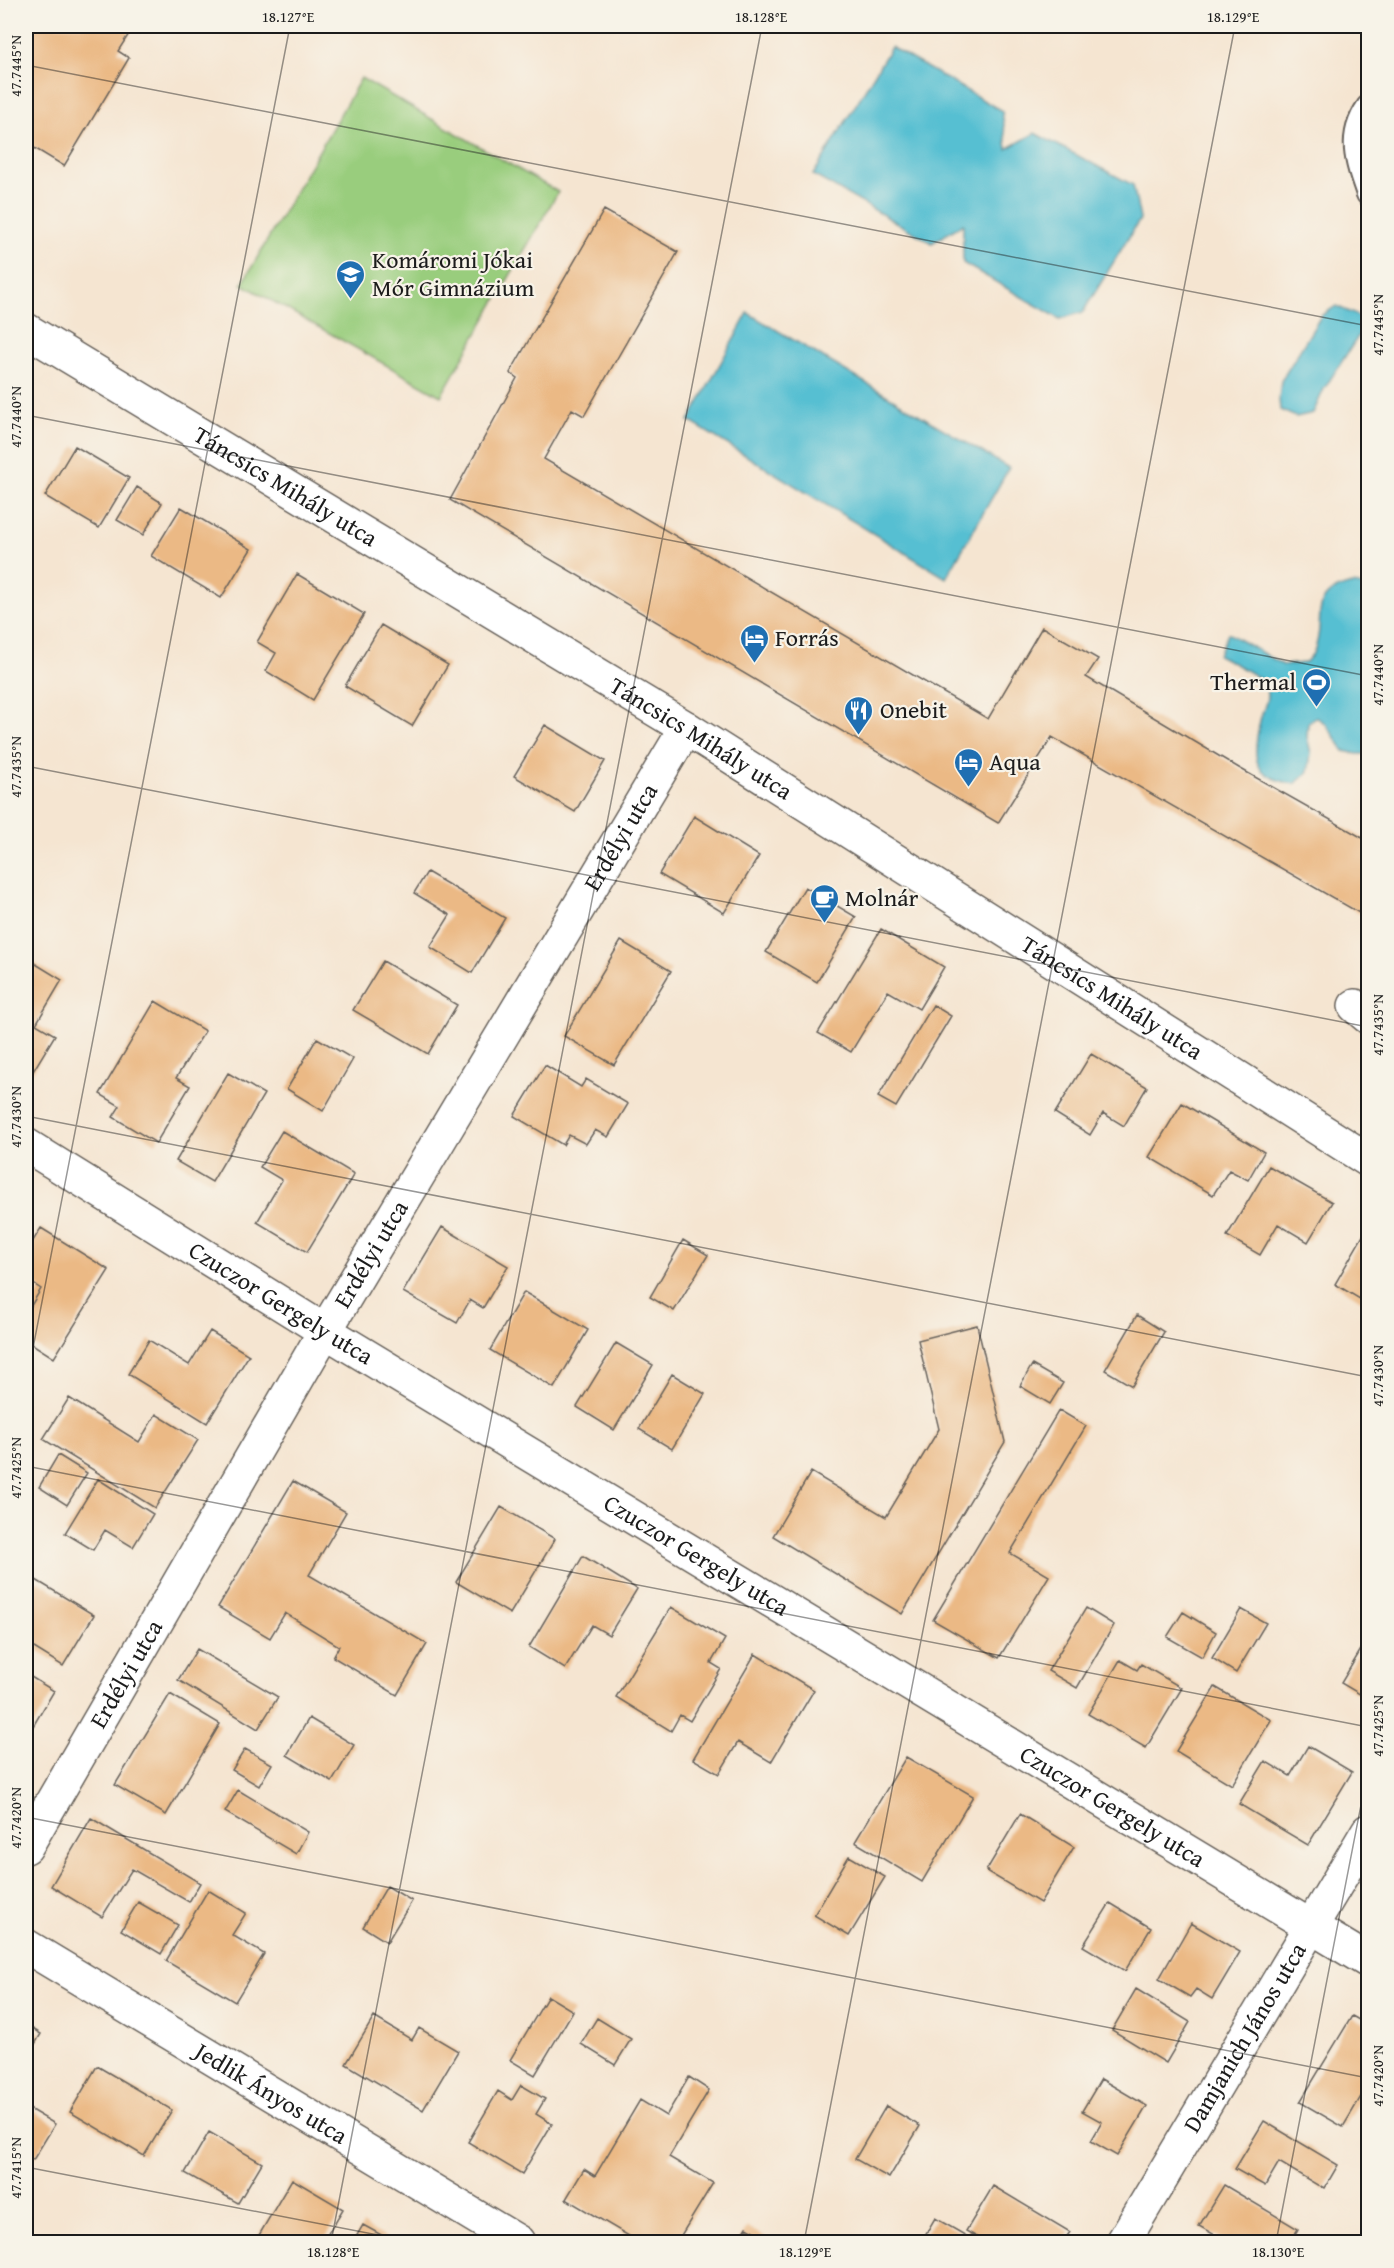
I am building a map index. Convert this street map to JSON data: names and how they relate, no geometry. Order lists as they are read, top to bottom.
{
  "streets": {
    "street": [
      "Táncsics Mihály utca",
      "Erdélyi utca",
      "Czuczor Gergely utca",
      "Damjanich János utca",
      "Jedlik Ányos utca"
    ]
  },
  "crossings": [
    ["Táncsics Mihály utca", "Erdélyi utca"],
    ["Erdélyi utca", "Czuczor Gergely utca"],
    ["Czuczor Gergely utca", "Damjanich János utca"]
  ],
  "places": {
    "school or university": ["Komáromi Jókai Mór Gimnázium"],
    "hotel": ["Forrás", "Aqua"],
    "sports": ["Thermal"],
    "restaurant": ["Onebit"],
    "cafe": ["Molnár"]
  },
  "coordinates": [
    "18.127°E",
    "18.128°E",
    "18.129°E",
    "47.7445°N",
    "47.7440°N",
    "47.7435°N",
    "47.7430°N",
    "47.7425°N",
    "47.7420°N",
    "47.7415°N",
    "18.130°E"
  ]
}
